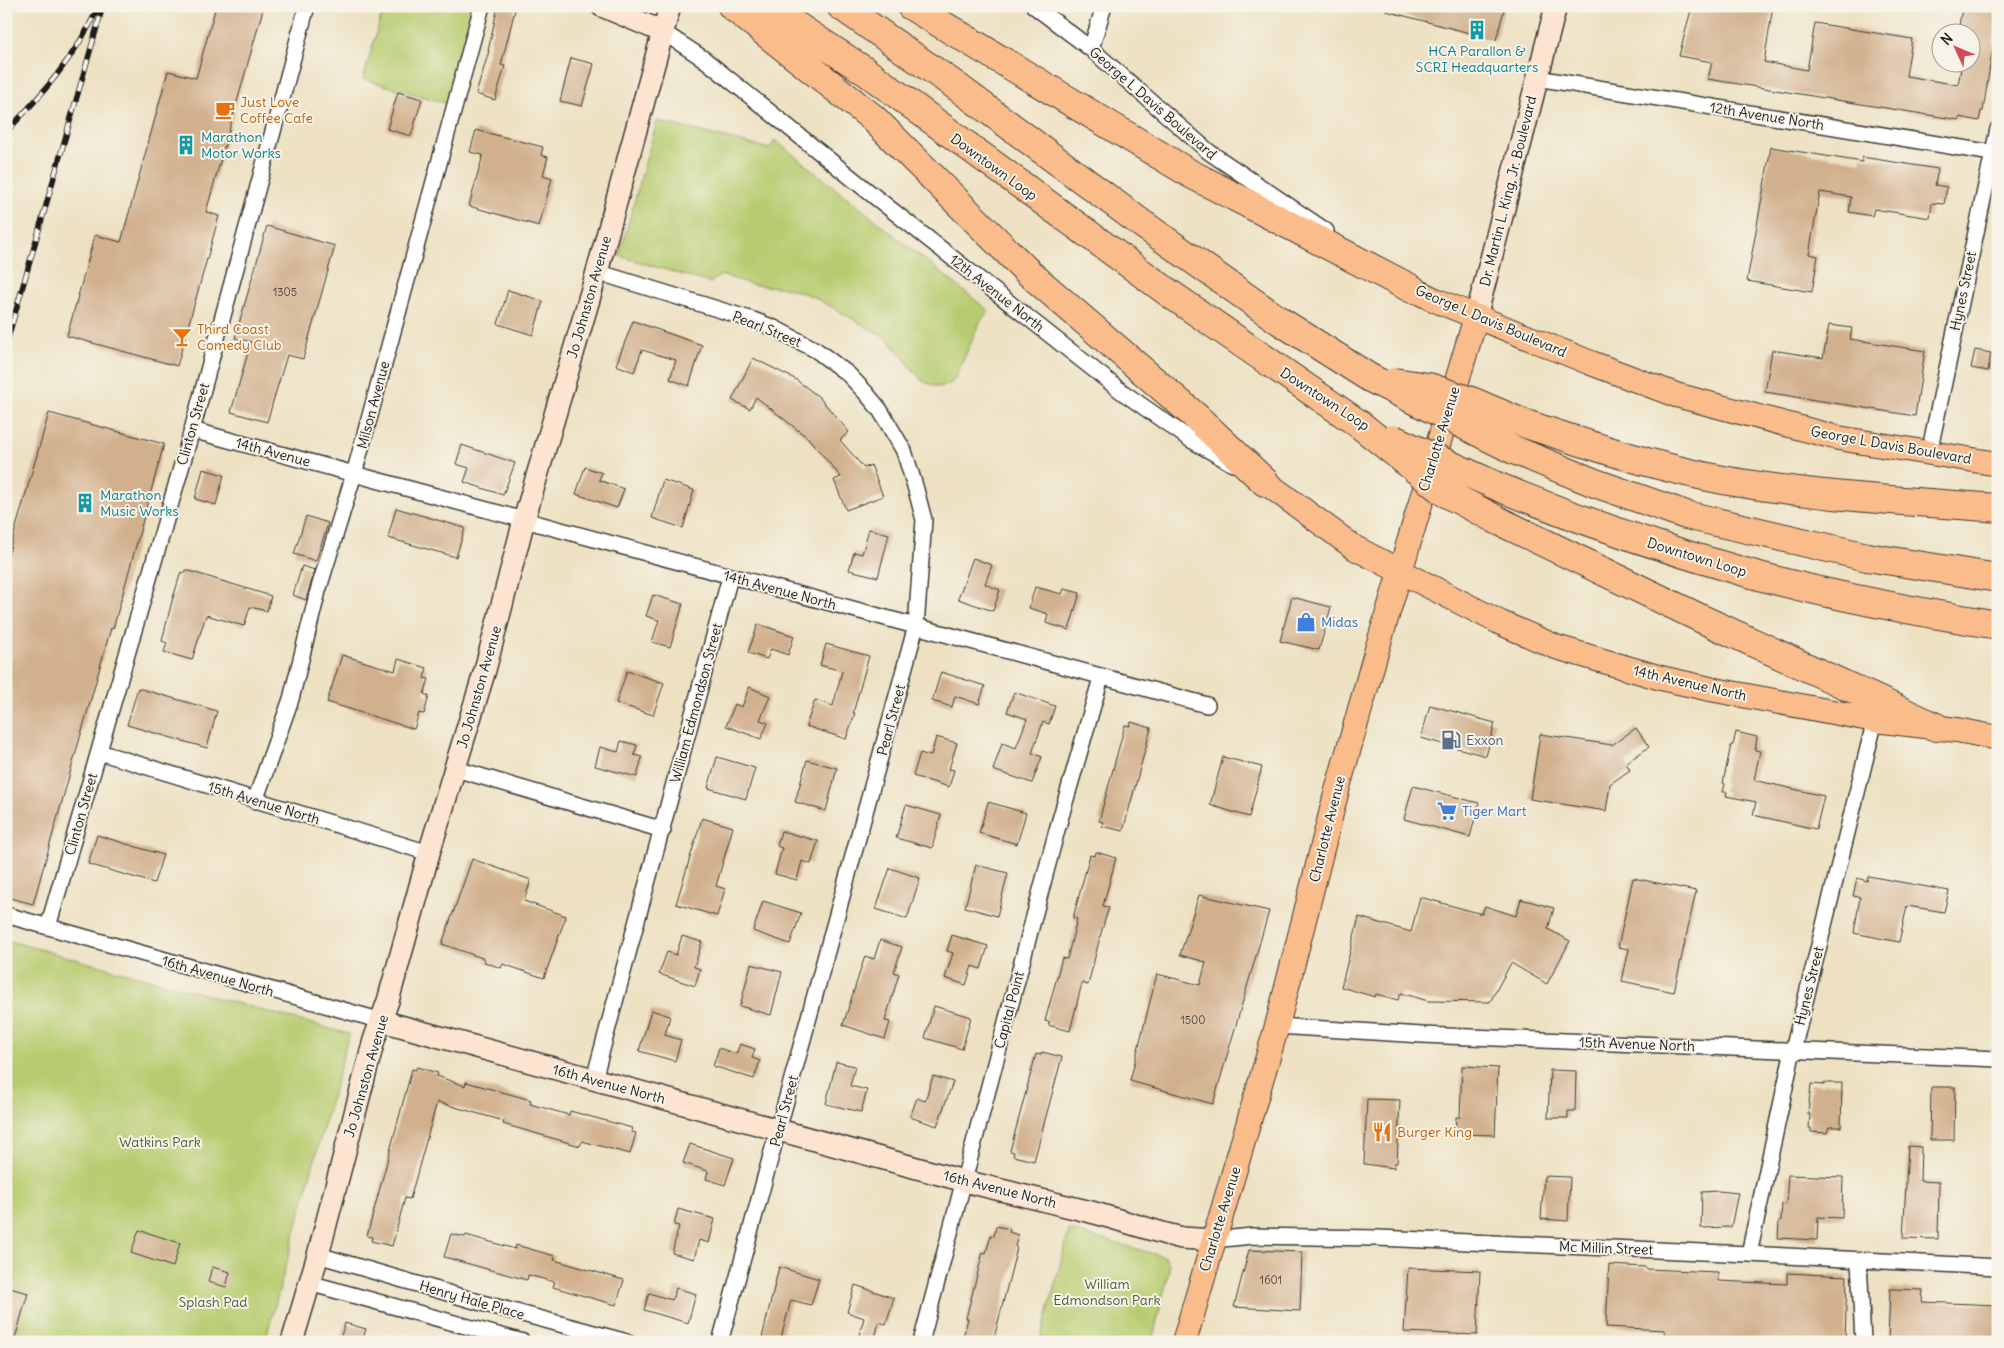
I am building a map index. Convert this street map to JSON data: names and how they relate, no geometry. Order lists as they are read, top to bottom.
{
  "streets": {
    "highway": ["Downtown Loop"],
    "main road": [
      "George L Davis Boulevard",
      "12th Avenue North",
      "Charlotte Avenue",
      "14th Avenue North"
    ],
    "street": [
      "Dr. Martin L. King, Jr. Boulevard",
      "Hynes Street",
      "Jo Johnston Avenue",
      "Pearl Street",
      "Milson Avenue",
      "Clinton Street",
      "14th Avenue",
      "William Edmondson Street",
      "15th Avenue North",
      "16th Avenue North",
      "Capital Point",
      "Mc Millin Street",
      "Henry Hale Place"
    ]
  },
  "crossings": [
    ["George L Davis Boulevard", "Dr. Martin L. King, Jr. Boulevard"],
    ["George L Davis Boulevard", "Hynes Street"],
    ["George L Davis Boulevard", "Charlotte Avenue"],
    ["12th Avenue North", "Dr. Martin L. King, Jr. Boulevard"],
    ["12th Avenue North", "Hynes Street"],
    ["12th Avenue North", "Jo Johnston Avenue"],
    ["12th Avenue North", "Charlotte Avenue"],
    ["12th Avenue North", "14th Avenue North"],
    ["Dr. Martin L. King, Jr. Boulevard", "Charlotte Avenue"],
    ["Hynes Street", "14th Avenue North"],
    ["Hynes Street", "15th Avenue North"],
    ["Hynes Street", "Mc Millin Street"],
    ["Jo Johnston Avenue", "Pearl Street"],
    ["Jo Johnston Avenue", "14th Avenue North"],
    ["Jo Johnston Avenue", "15th Avenue North"],
    ["Jo Johnston Avenue", "16th Avenue North"],
    ["Jo Johnston Avenue", "Henry Hale Place"],
    ["Pearl Street", "14th Avenue North"],
    ["Pearl Street", "16th Avenue North"],
    ["Milson Avenue", "14th Avenue"],
    ["Milson Avenue", "14th Avenue North"],
    ["Milson Avenue", "15th Avenue North"],
    ["Clinton Street", "14th Avenue"],
    ["Clinton Street", "15th Avenue North"],
    ["Clinton Street", "16th Avenue North"],
    ["Charlotte Avenue", "14th Avenue North"],
    ["Charlotte Avenue", "15th Avenue North"],
    ["Charlotte Avenue", "16th Avenue North"],
    ["Charlotte Avenue", "Mc Millin Street"],
    ["14th Avenue", "14th Avenue North"],
    ["14th Avenue North", "William Edmondson Street"],
    ["14th Avenue North", "Capital Point"],
    ["William Edmondson Street", "16th Avenue North"],
    ["16th Avenue North", "Capital Point"],
    ["16th Avenue North", "Mc Millin Street"]
  ],
  "parks": ["Watkins Park", "William Edmondson Park", "Splash Pad"],
  "places": {
    "building": ["HCA Parallon & SCRI Headquarters", "Marathon Motor Works", "Marathon Music Works"],
    "cafe": ["Just Love Coffee Cafe"],
    "bar": ["Third Coast Comedy Club"],
    "shop": ["Midas"],
    "fuel station": ["Exxon"],
    "supermarket": ["Tiger Mart"],
    "restaurant": ["Burger King"]
  },
  "house_numbers": ["1305", "1500", "1601"],
  "north": "top left"
}
